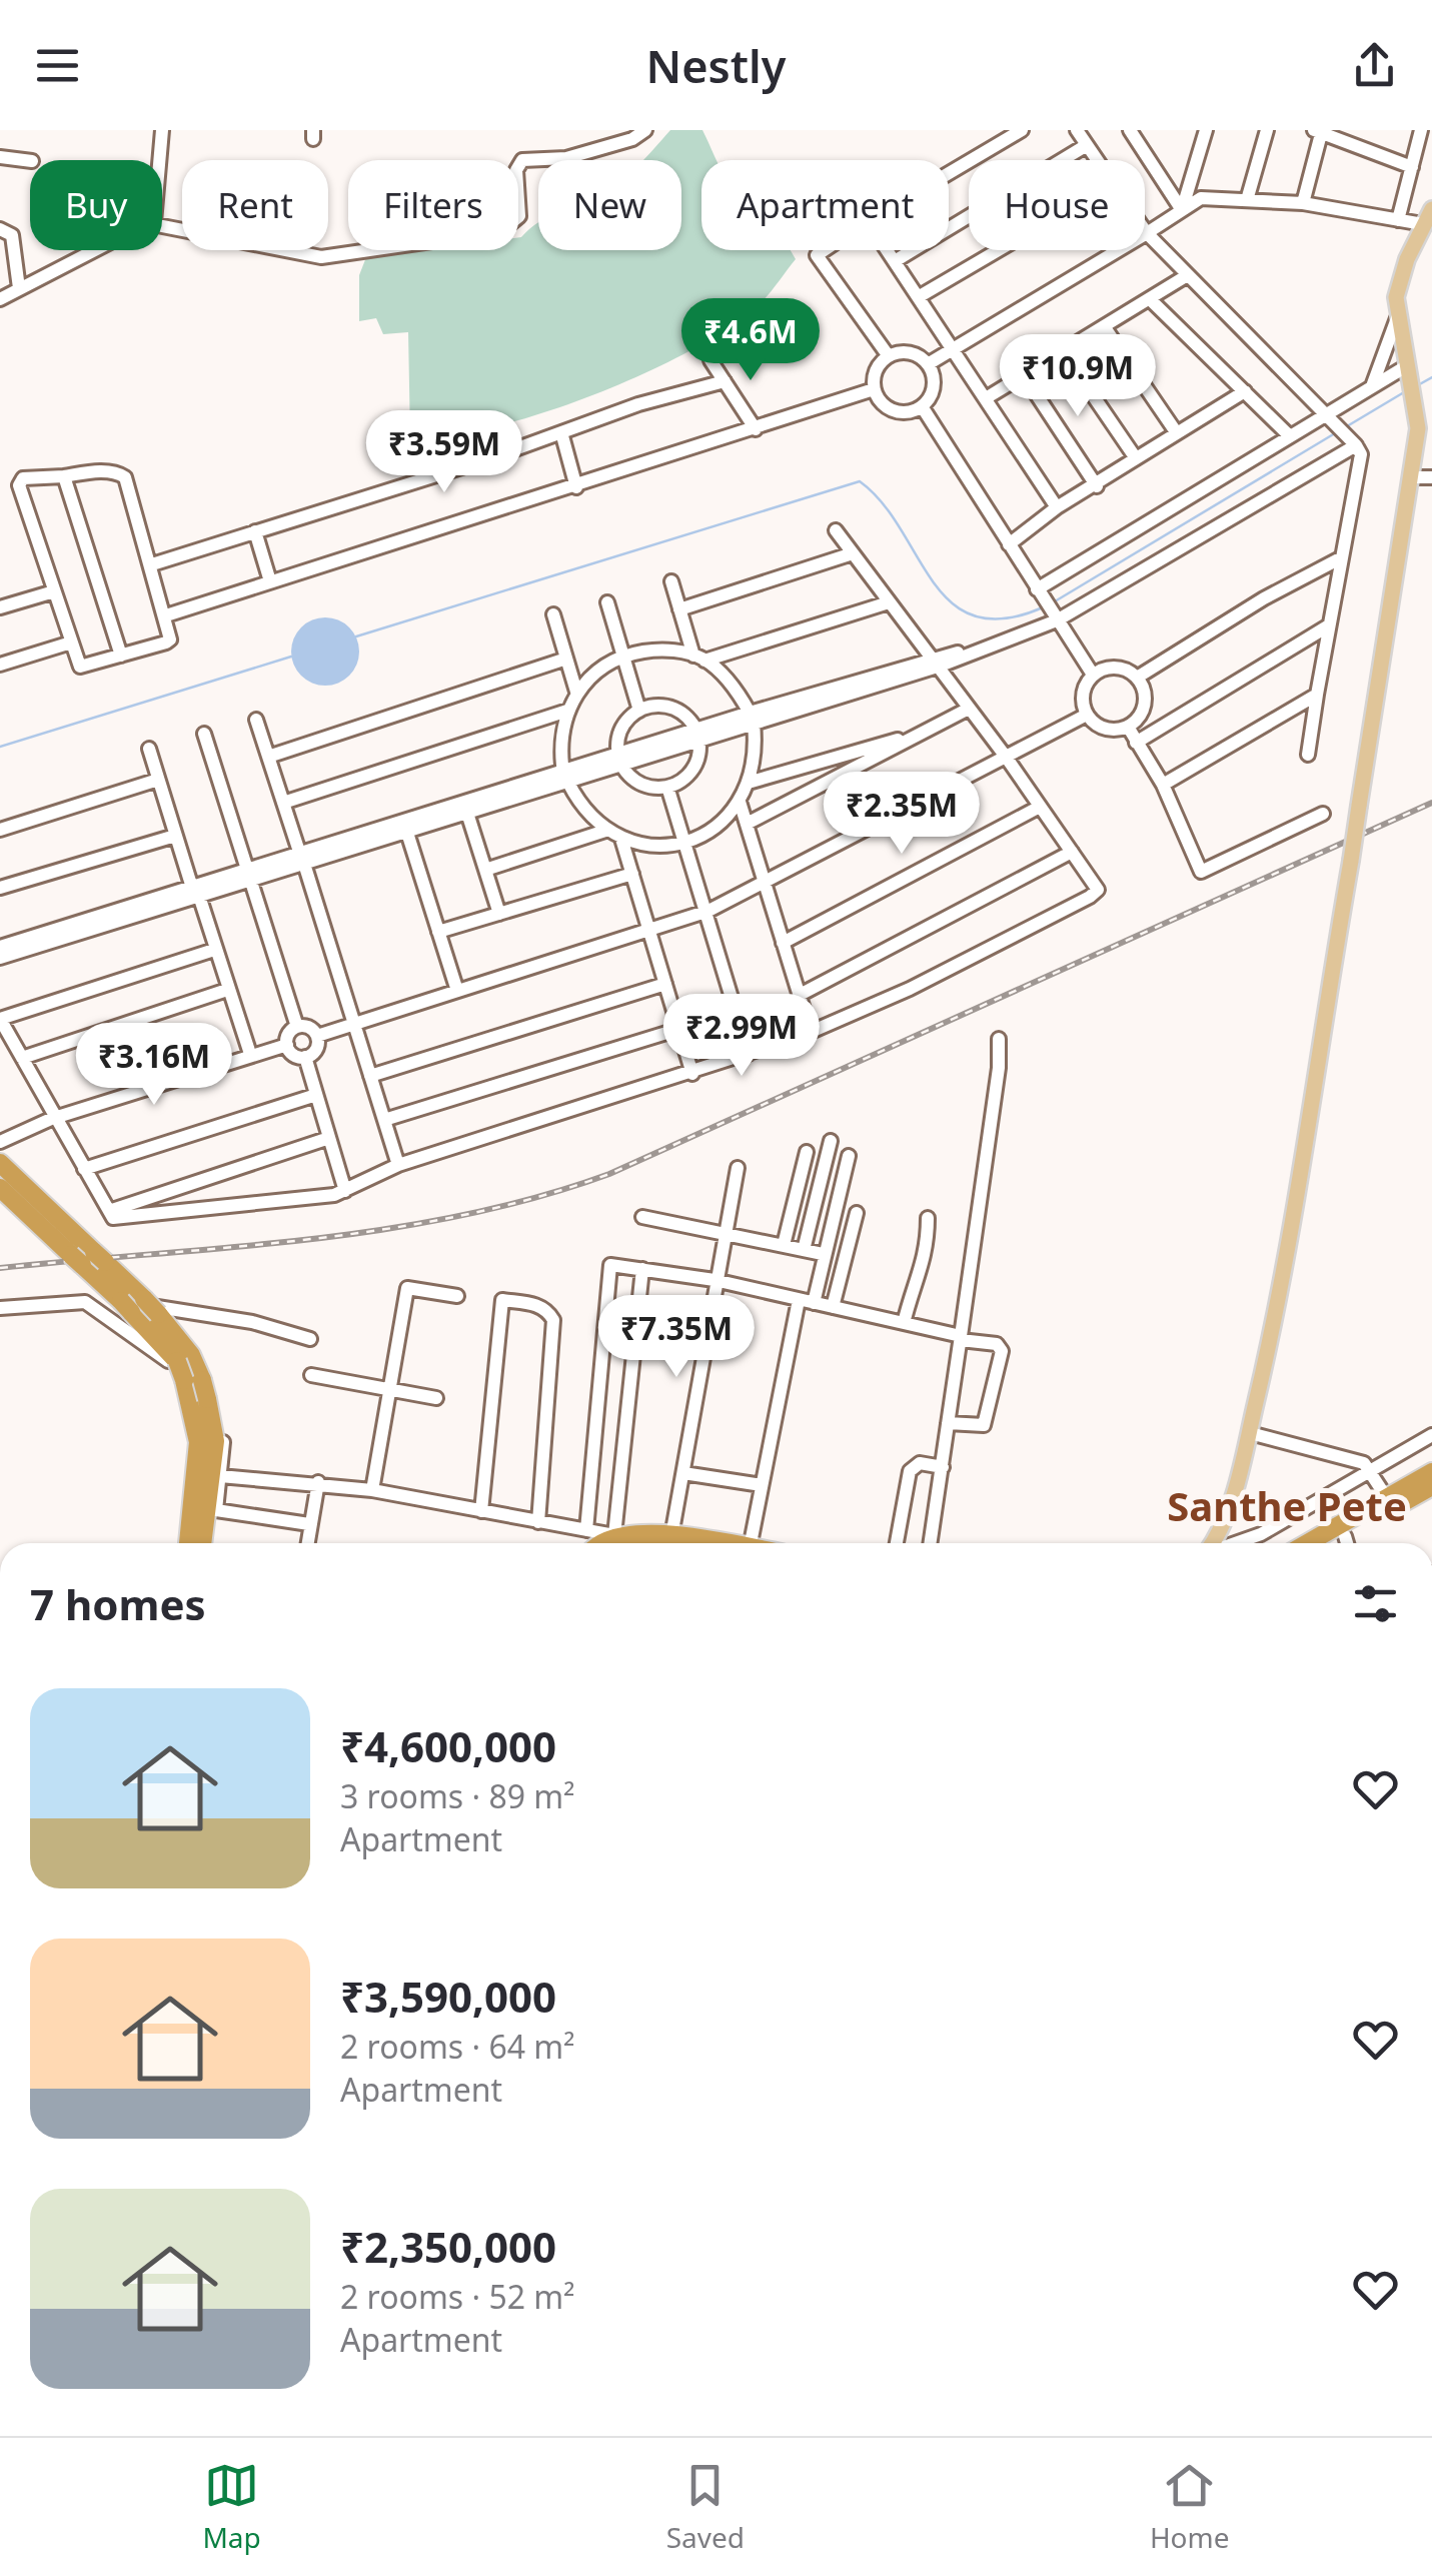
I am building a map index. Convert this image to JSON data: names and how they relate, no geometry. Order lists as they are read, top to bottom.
{
  "districts": ["Santhe Pete"],
  "page": {
    "header": "Nestly",
    "chip": [
      "Buy",
      "Rent",
      "Filters",
      "New",
      "Apartment",
      "House"
    ],
    "price": [
      "₹4.6M",
      "₹10.9M",
      "₹3.59M",
      "₹2.35M",
      "₹2.99M",
      "₹3.16M",
      "₹7.35M"
    ],
    "heading": "7 homes",
    "list": [
      {
        "name": "₹4,600,000",
        "note": "3 rooms · 89 m² · Apartment"
      },
      {
        "name": "₹3,590,000",
        "note": "2 rooms · 64 m² · Apartment"
      },
      {
        "name": "₹2,350,000",
        "note": "2 rooms · 52 m² · Apartment"
      }
    ],
    "tabs": ["Map", "Saved", "Home"]
  }
}
